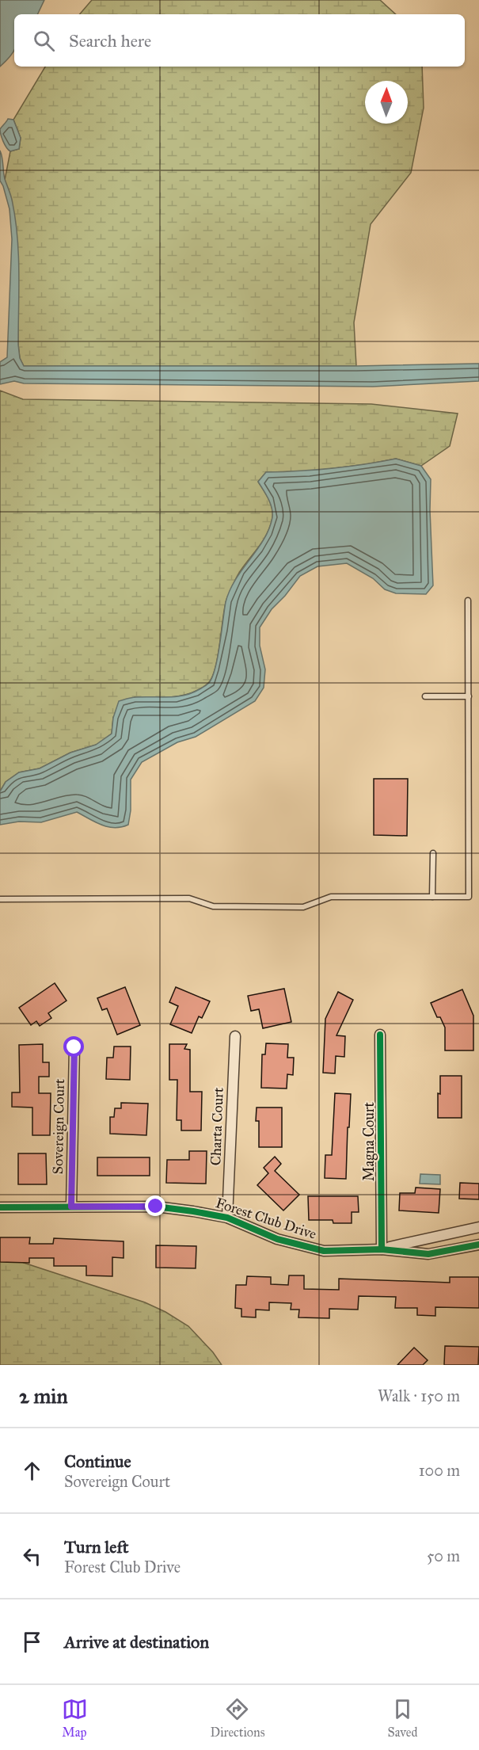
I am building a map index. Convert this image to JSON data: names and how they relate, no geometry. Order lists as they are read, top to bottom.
{
  "streets": {
    "street": [
      "Sovereign Court",
      "Charta Court",
      "Magna Court",
      "Forest Club Drive"
    ]
  },
  "crossings": [
    ["Sovereign Court", "Forest Club Drive"],
    ["Charta Court", "Forest Club Drive"],
    ["Magna Court", "Forest Club Drive"]
  ],
  "north": "top",
  "page": {
    "search": "Search here",
    "heading": ["2 min", "Walk · 150 m"],
    "list": [
      ["Continue", "Sovereign Court", "100 m"],
      ["Turn left", "Forest Club Drive", "50 m"],
      "Arrive at destination"
    ],
    "nav": ["Map", "Directions", "Saved"]
  }
}
